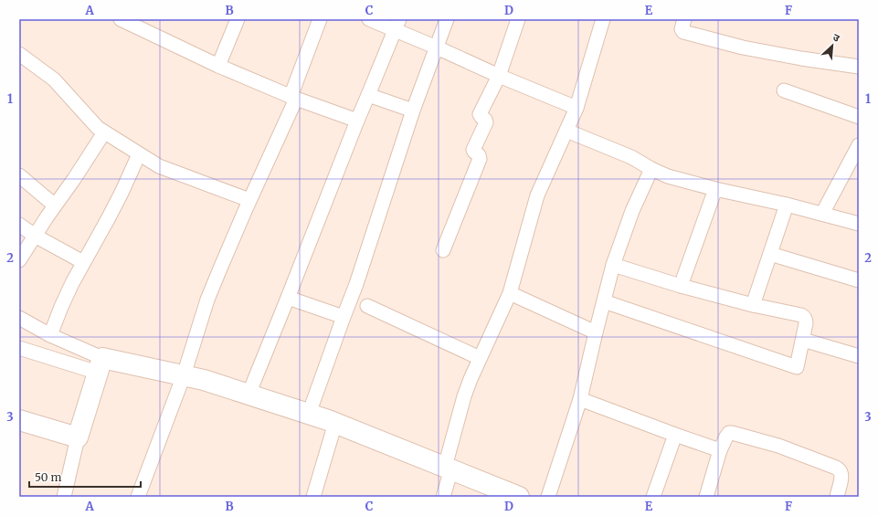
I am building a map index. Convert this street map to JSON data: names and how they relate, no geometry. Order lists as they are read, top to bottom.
{
  "scale_bar": "50 m",
  "north": "top right",
  "grid": {
    "columns": [
      "A",
      "B",
      "C",
      "D",
      "E",
      "F"
    ],
    "rows": ["1", "2", "3"]
  }
}
